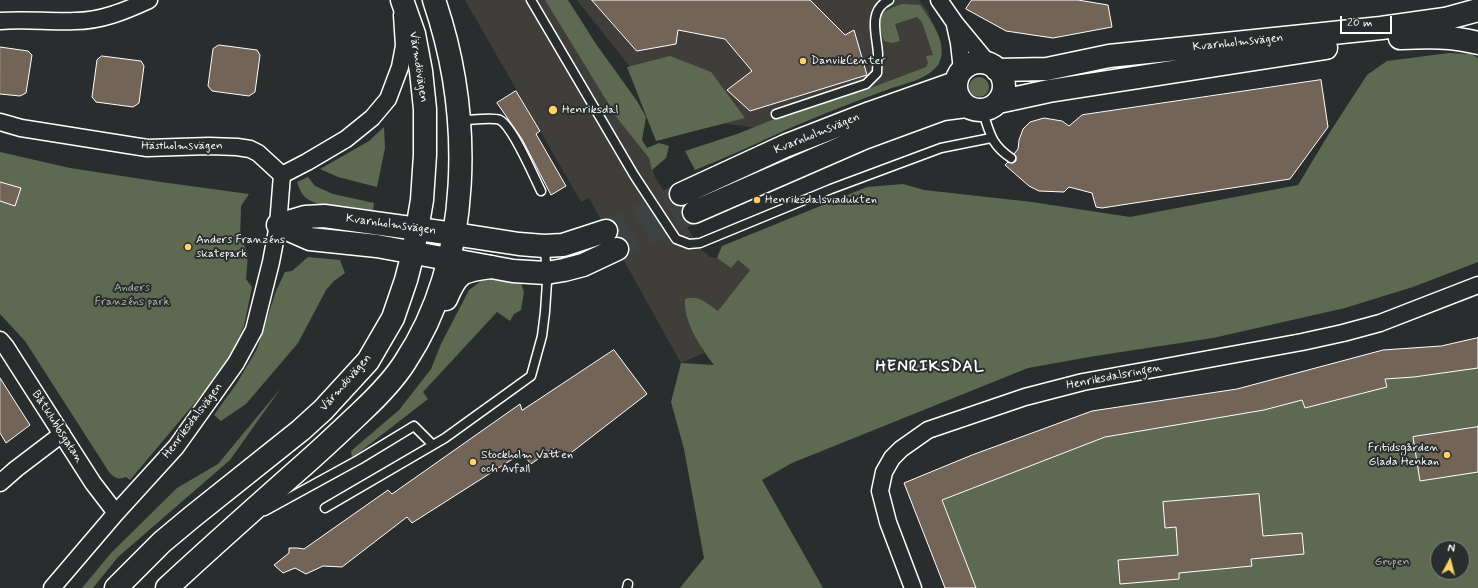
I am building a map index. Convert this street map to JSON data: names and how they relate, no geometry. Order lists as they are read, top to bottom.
{
  "streets": {
    "street": [
      "Kvarnholmsvägen",
      "Värmdövägen",
      "Hästholmsvägen",
      "Henriksdalsringen",
      "Henriksdalsvägen",
      "Båtklubbsgatan"
    ]
  },
  "crossings": [
    ["Kvarnholmsvägen", "Värmdövägen"],
    ["Kvarnholmsvägen", "Henriksdalsvägen"],
    ["Henriksdalsvägen", "Båtklubbsgatan"]
  ],
  "districts": ["HENRIKSDAL"],
  "parks": ["Anders Franzéns park", "Gropen"],
  "places": [
    "DanvikCenter",
    "Henriksdal",
    "Henriksdalsviadukten",
    "Anders Franzéns skatepark",
    "Fritidsgården Glada Henkan",
    "Stockholm Vatten och Avfall"
  ],
  "scale_bar": "20 m",
  "north": "top"
}
